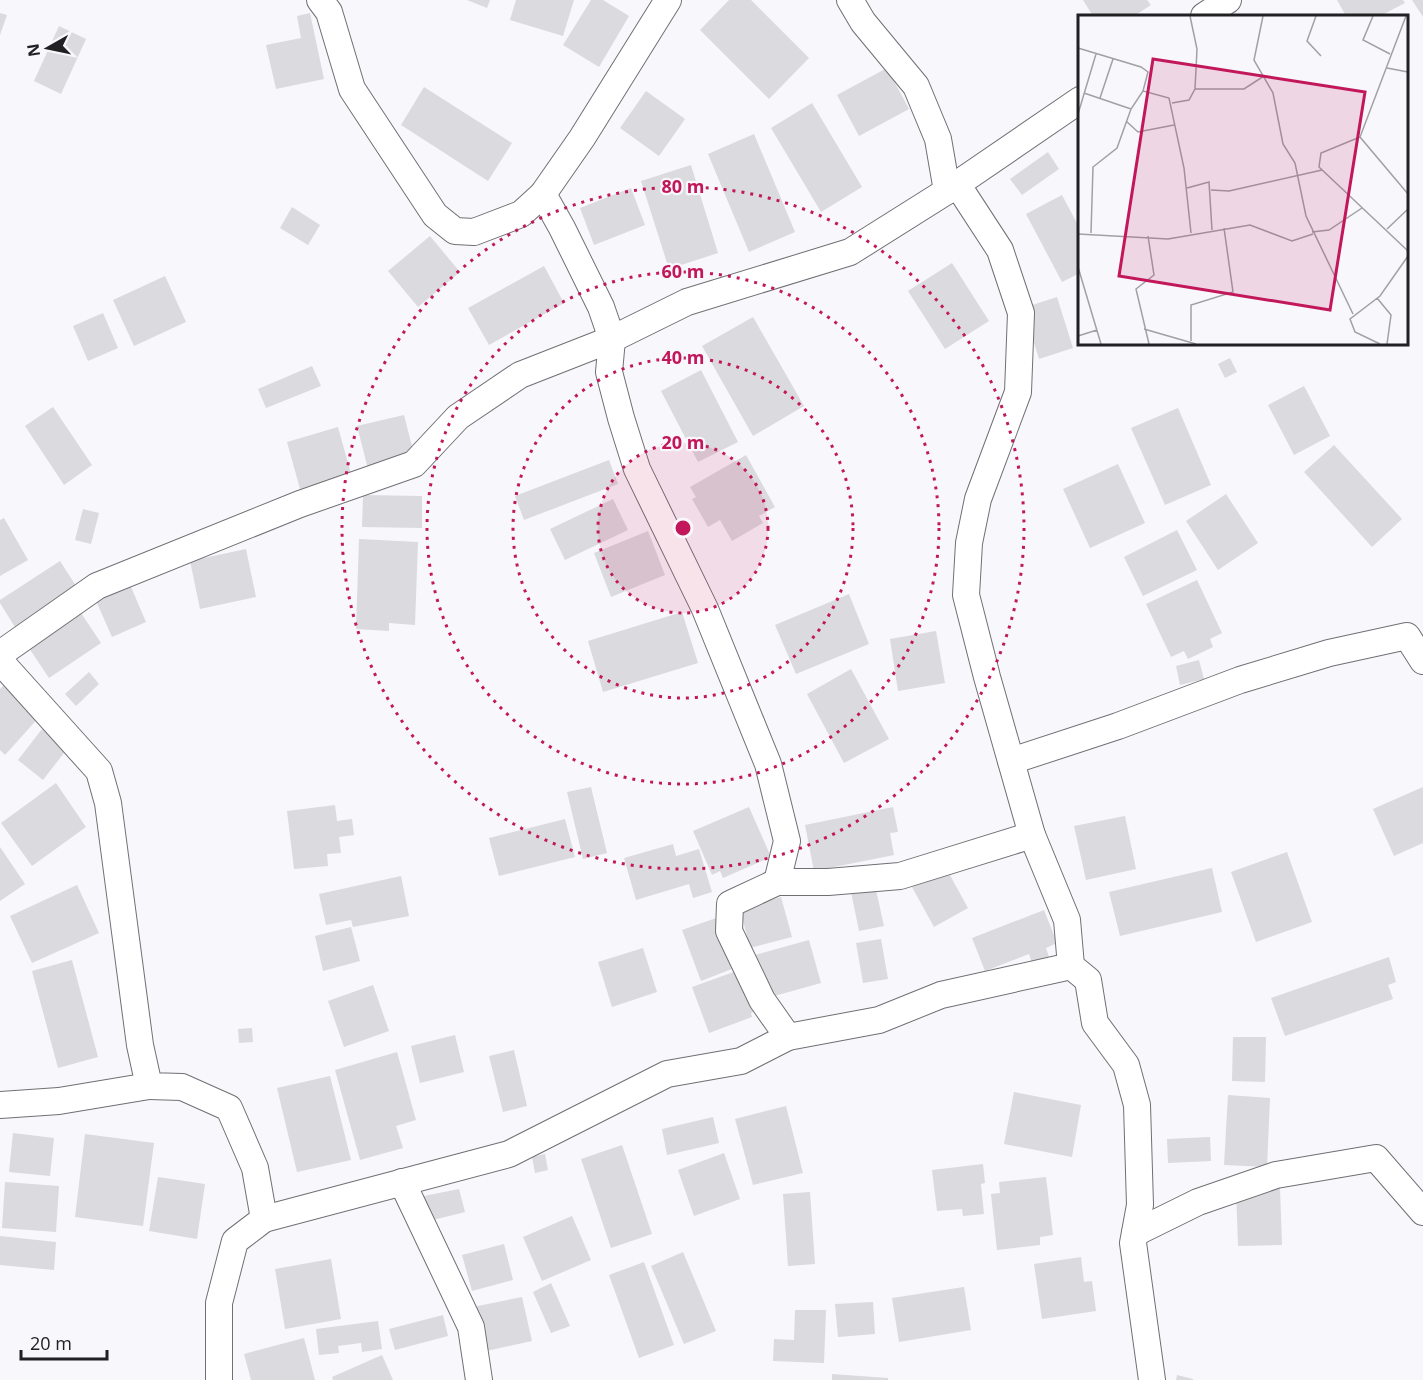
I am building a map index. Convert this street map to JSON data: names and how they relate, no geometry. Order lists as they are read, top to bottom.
{
  "scale_bar": "20 m",
  "north": "left",
  "rings": [
    "80 m",
    "60 m",
    "40 m",
    "20 m"
  ]
}
